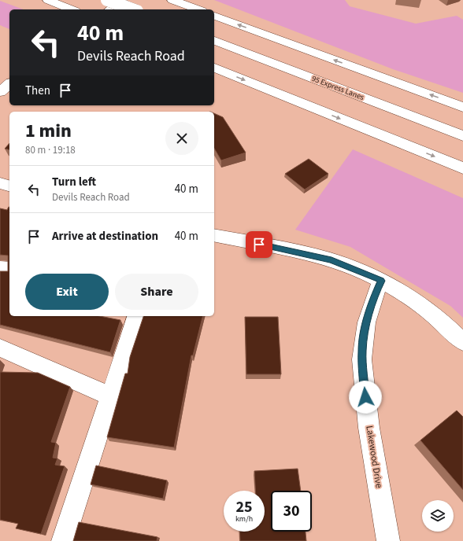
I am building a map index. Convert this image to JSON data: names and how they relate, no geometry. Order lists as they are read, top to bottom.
{
  "streets": {
    "main road": ["95 Express Lanes", "Lakewood Drive"]
  },
  "page": {
    "turn": ["40 m", "Devils Reach Road"],
    "then": "Then",
    "heading": ["1 min", "80 m · 19:18"],
    "list": [
      {
        "name": "Turn left",
        "note": "Devils Reach Road",
        "value": "40 m"
      },
      {
        "name": "Arrive at destination",
        "value": "40 m"
      }
    ],
    "buttons": ["Exit", "Share"],
    "speed": "25 km/h",
    "limit": "30"
  }
}
